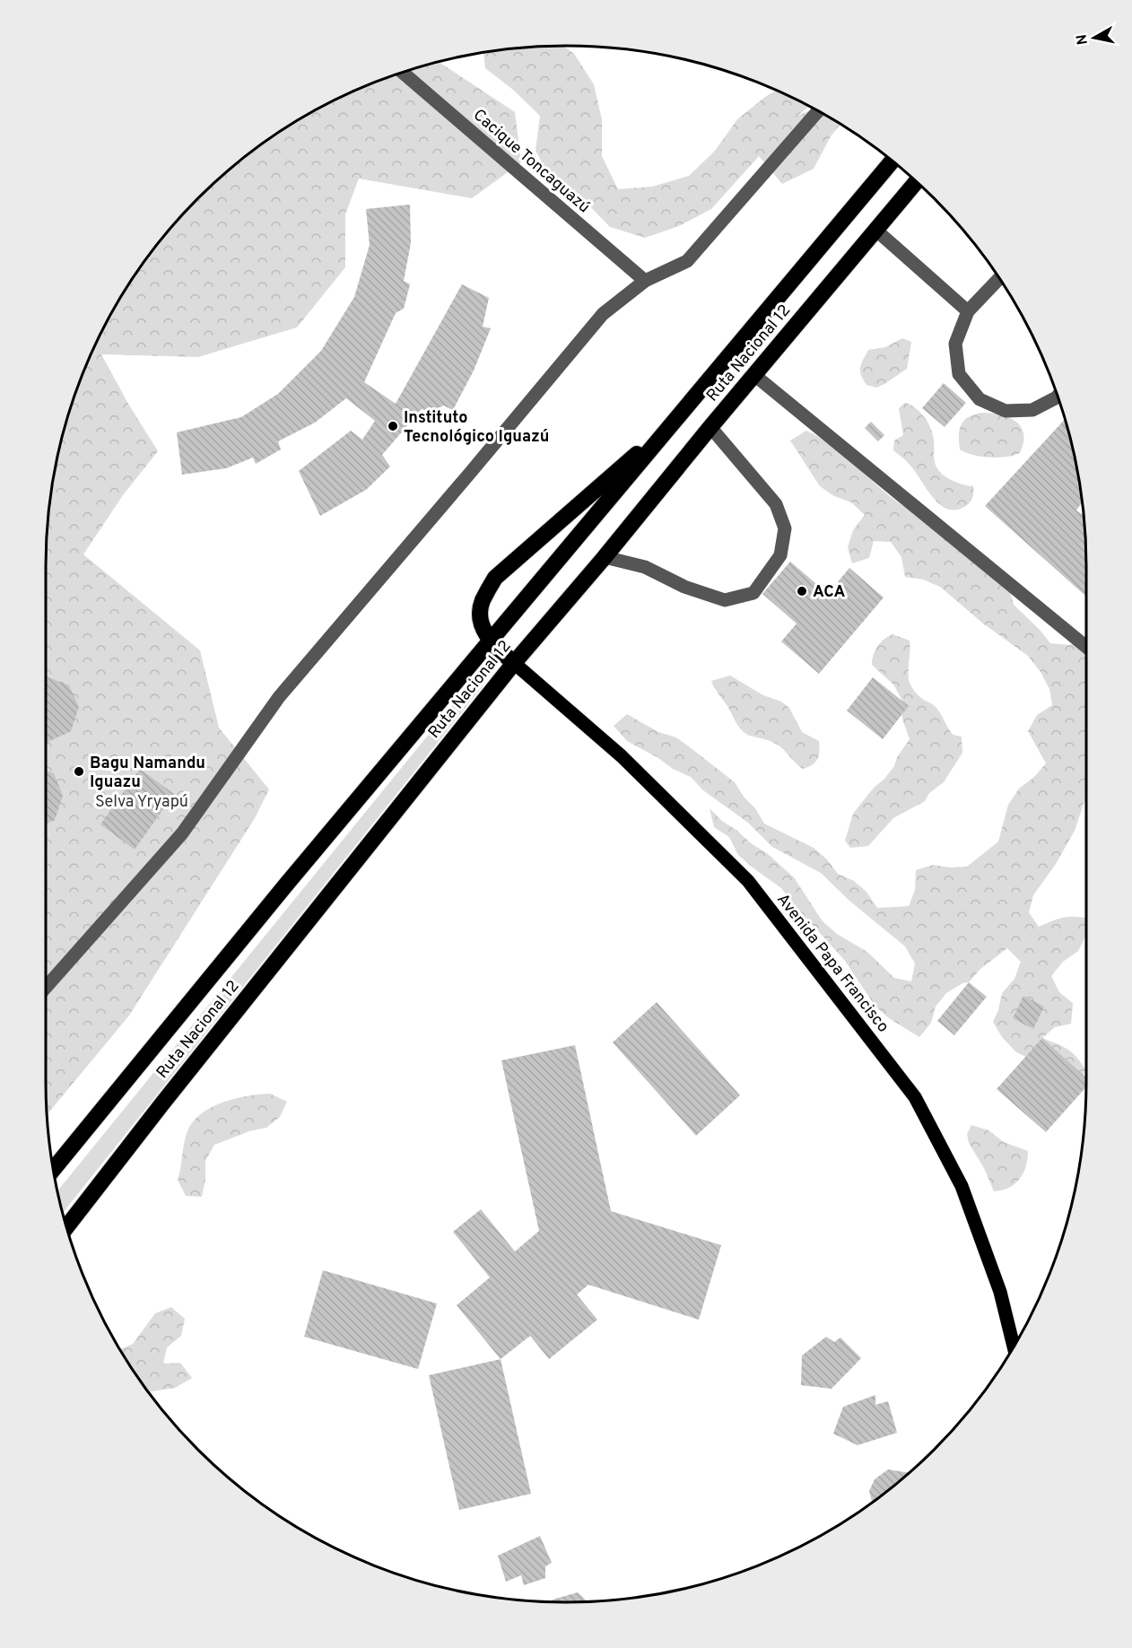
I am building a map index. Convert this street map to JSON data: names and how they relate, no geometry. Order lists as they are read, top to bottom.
{
  "streets": {
    "highway": ["Ruta Nacional 12"],
    "main road": ["Avenida Papa Francisco"],
    "street": ["Cacique Toncaguazú"]
  },
  "crossings": [
    ["Ruta Nacional 12", "Avenida Papa Francisco"]
  ],
  "parks": ["Selva Yryapú"],
  "places": ["Instituto Tecnológico Iguazú", "ACA", "Bagu Namandu Iguazu"],
  "north": "left"
}
